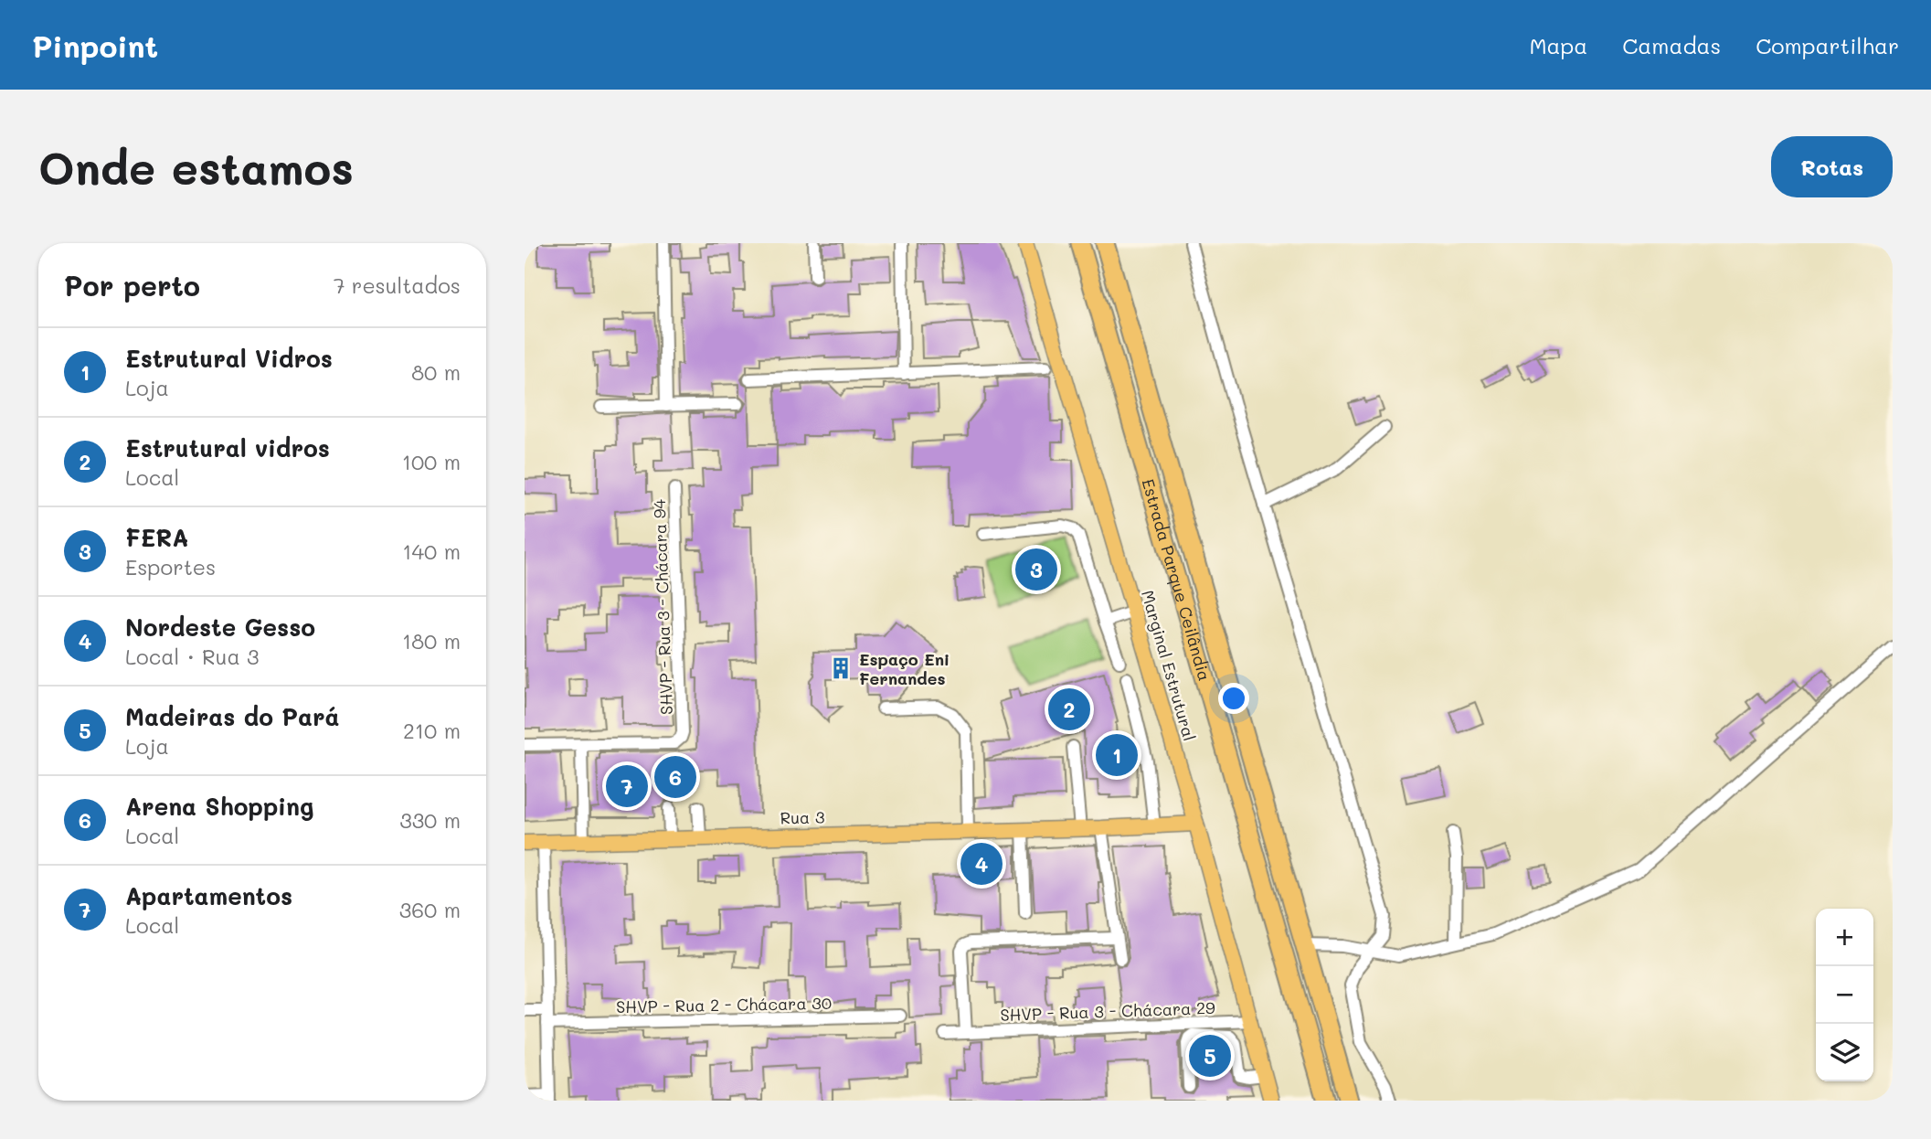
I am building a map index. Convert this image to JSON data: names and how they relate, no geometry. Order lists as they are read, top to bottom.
{
  "streets": {
    "highway": ["Estrada Parque Ceilândia"],
    "main road": ["Marginal Estrutural", "Rua 3"],
    "street": ["SHVP - Rua 3 - Chácara 94", "SHVP - Rua 2 - Chácara 30", "SHVP - Rua 3 - Chácara 29"]
  },
  "crossings": [
    ["Marginal Estrutural", "Rua 3"],
    ["Marginal Estrutural", "SHVP - Rua 3 - Chácara 29"]
  ],
  "places": {
    "building": ["Espaço Eni Fernandes"]
  },
  "page": {
    "header": "Pinpoint",
    "nav": ["Mapa", "Camadas", "Compartilhar"],
    "buttons": "Rotas",
    "title": "Onde estamos",
    "heading": ["Por perto", "7 resultados"],
    "list": [
      {
        "mark": "1",
        "name": "Estrutural Vidros",
        "note": "Loja",
        "value": "80 m"
      },
      {
        "mark": "2",
        "name": "Estrutural vidros",
        "note": "Local",
        "value": "100 m"
      },
      {
        "mark": "3",
        "name": "FERA",
        "note": "Esportes",
        "value": "140 m"
      },
      {
        "mark": "4",
        "name": "Nordeste Gesso",
        "note": "Local · Rua 3",
        "value": "180 m"
      },
      {
        "mark": "5",
        "name": "Madeiras do Pará",
        "note": "Loja",
        "value": "210 m"
      },
      {
        "mark": "6",
        "name": "Arena Shopping",
        "note": "Local",
        "value": "330 m"
      },
      {
        "mark": "7",
        "name": "Apartamentos",
        "note": "Local",
        "value": "360 m"
      }
    ],
    "pins": [
      "3",
      "2",
      "1",
      "6",
      "7",
      "4",
      "5"
    ],
    "map_buttons": ["+", "−"]
  }
}
